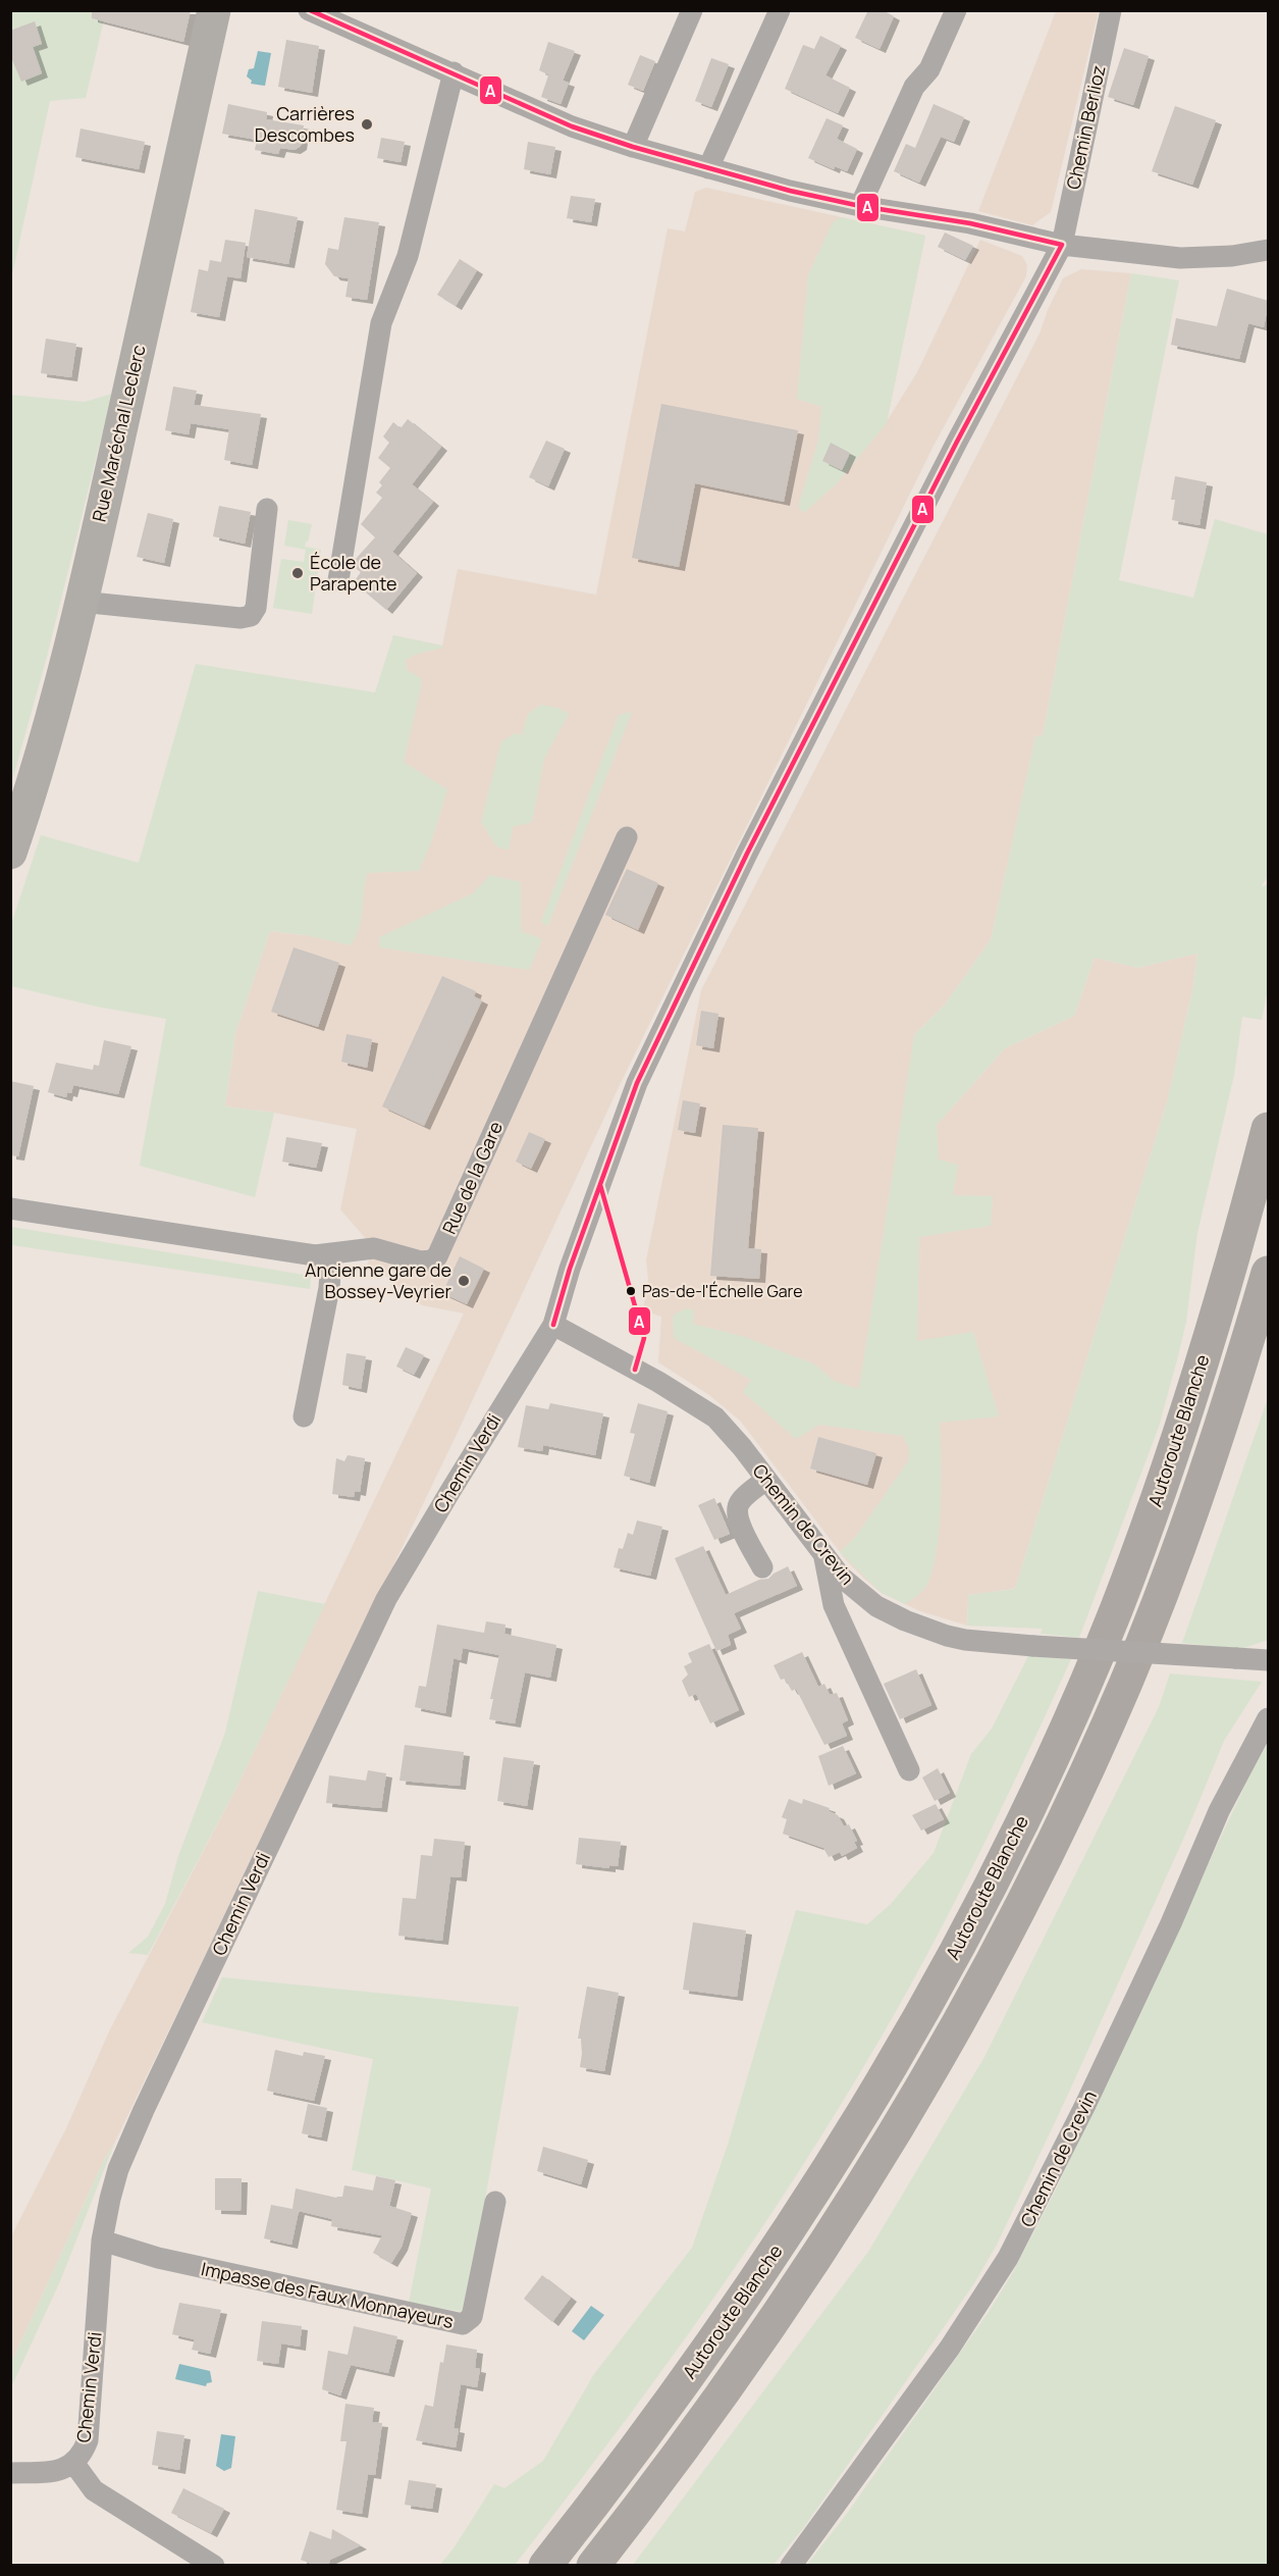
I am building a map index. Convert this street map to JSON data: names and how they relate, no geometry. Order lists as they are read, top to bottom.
{
  "streets": {
    "highway": ["Autoroute Blanche"],
    "main road": ["Rue Maréchal Leclerc"],
    "street": [
      "Chemin Berlioz",
      "Rue de la Gare",
      "Chemin Verdi",
      "Chemin de Crevin",
      "Impasse des Faux Monnayeurs"
    ]
  },
  "crossings": [
    ["Chemin Berlioz", "Chemin Verdi"],
    ["Chemin Berlioz", "Chemin de Crevin"],
    ["Chemin Verdi", "Chemin de Crevin"],
    ["Chemin Verdi", "Impasse des Faux Monnayeurs"]
  ],
  "places": [
    "Carrières Descombes",
    "École de Parapente",
    "Ancienne gare de Bossey-Veyrier",
    "Pas-de-l'Échelle Gare"
  ],
  "lines": ["transit line A"]
}
